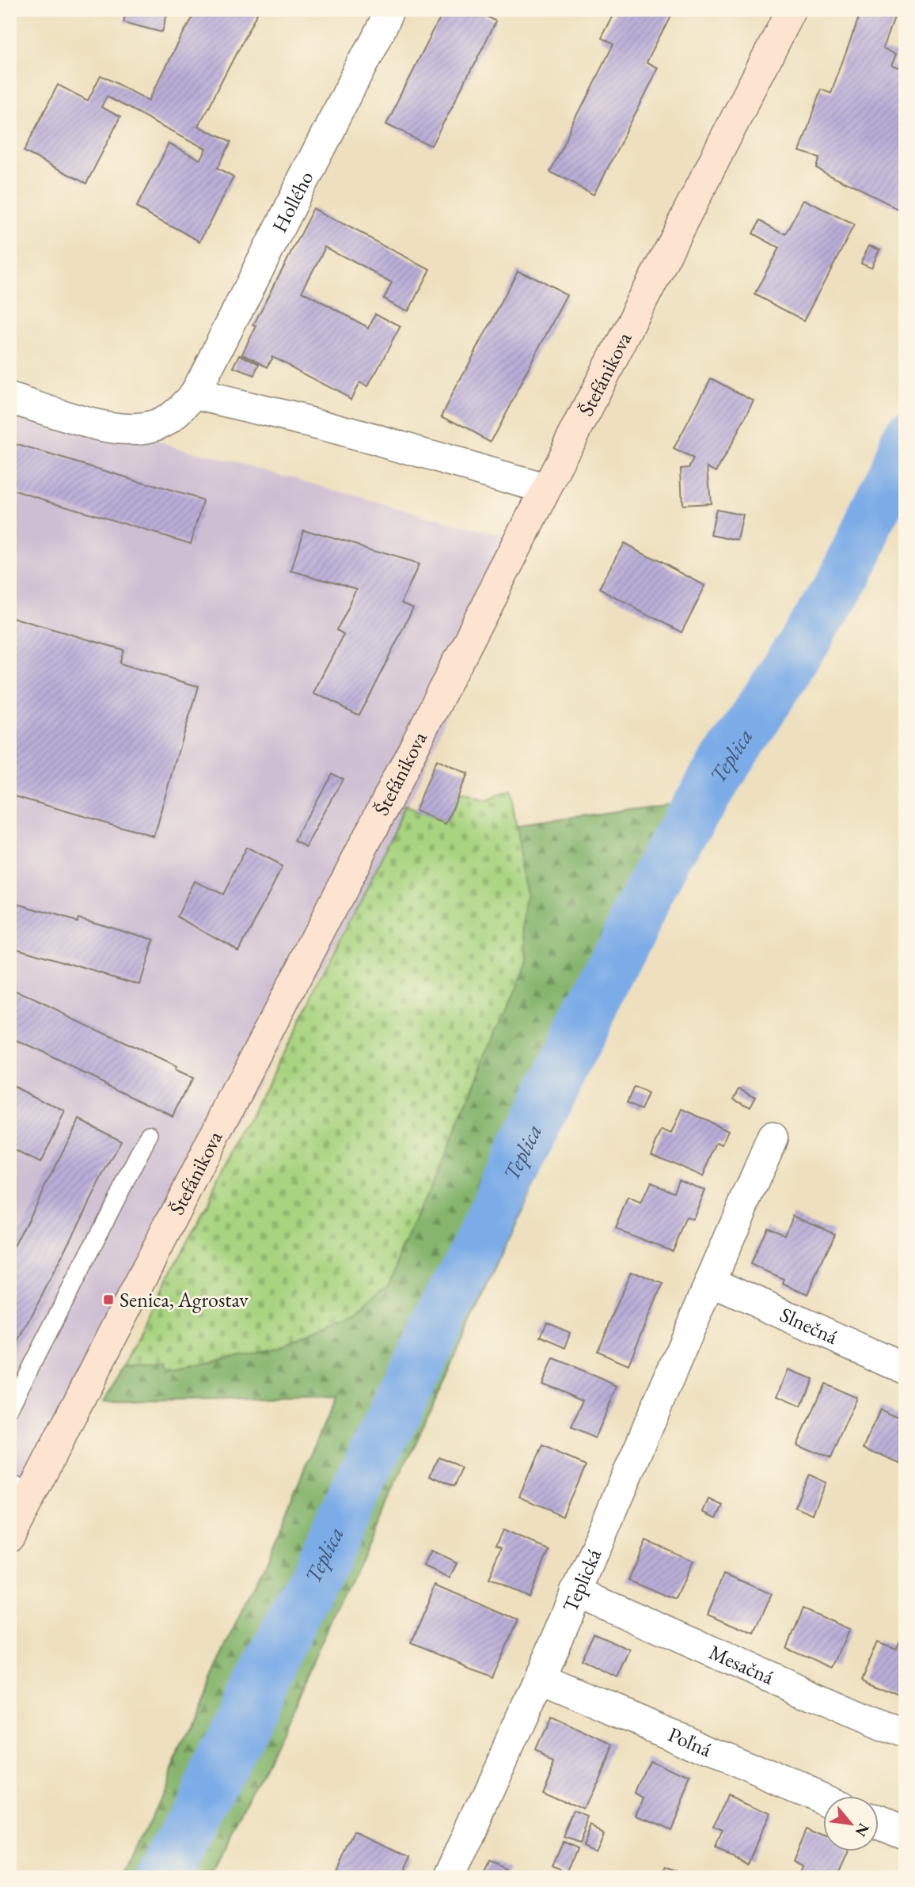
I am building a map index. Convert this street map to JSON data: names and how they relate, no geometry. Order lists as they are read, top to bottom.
{
  "streets": {
    "street": [
      "Hollého",
      "Štefánikova",
      "Slnečná",
      "Teplická",
      "Mesačná",
      "Poľná"
    ]
  },
  "crossings": [
    ["Slnečná", "Teplická"],
    ["Teplická", "Mesačná"],
    ["Teplická", "Poľná"]
  ],
  "water": ["Teplica"],
  "places": {
    "transit": ["Senica, Agrostav"]
  },
  "north": "bottom right"
}
